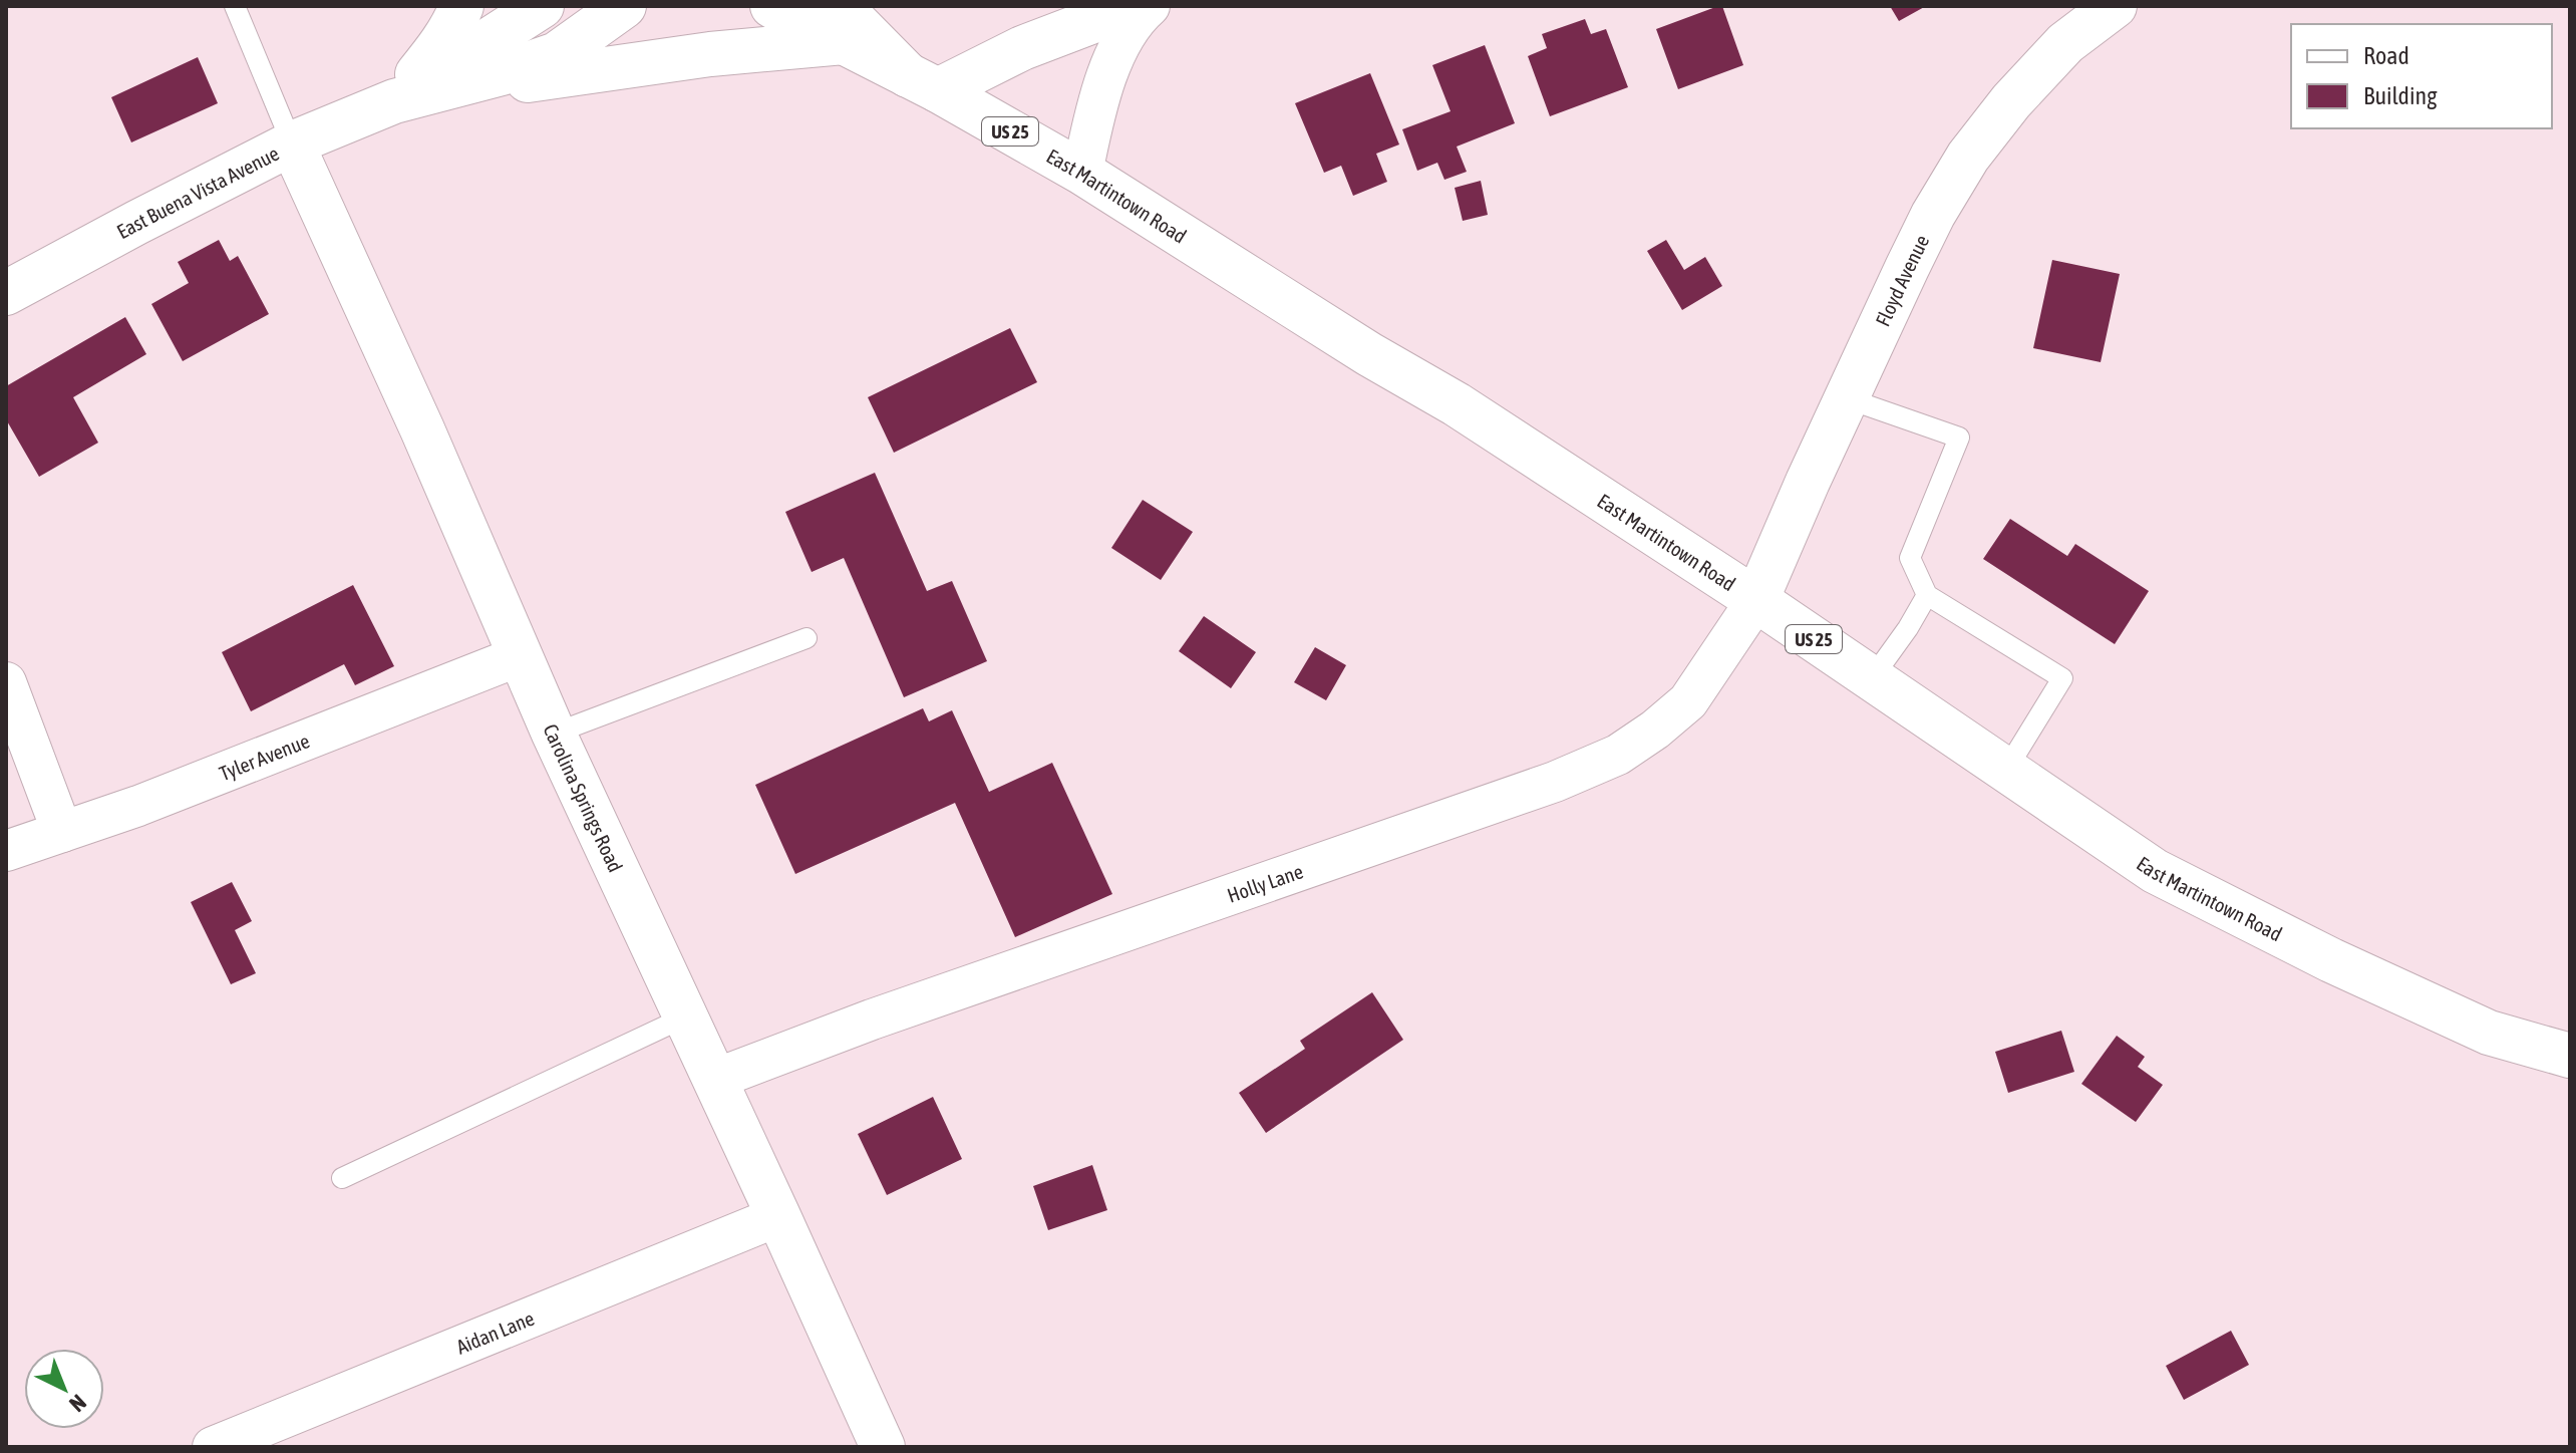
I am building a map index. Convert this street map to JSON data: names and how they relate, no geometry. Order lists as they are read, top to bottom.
{
  "streets": {
    "main road": [
      "US 25",
      "East Buena Vista Avenue",
      "East Martintown Road",
      "Floyd Avenue",
      "Carolina Springs Road"
    ],
    "street": ["Tyler Avenue", "Holly Lane", "Aidan Lane"]
  },
  "crossings": [
    ["US 25", "East Martintown Road"],
    ["East Buena Vista Avenue", "Carolina Springs Road"],
    ["East Martintown Road", "Floyd Avenue"],
    ["East Martintown Road", "Holly Lane"],
    ["Floyd Avenue", "Holly Lane"],
    ["Tyler Avenue", "Carolina Springs Road"],
    ["Carolina Springs Road", "Holly Lane"],
    ["Carolina Springs Road", "Aidan Lane"]
  ],
  "legend": ["Road", "Building"],
  "north": "bottom right"
}
